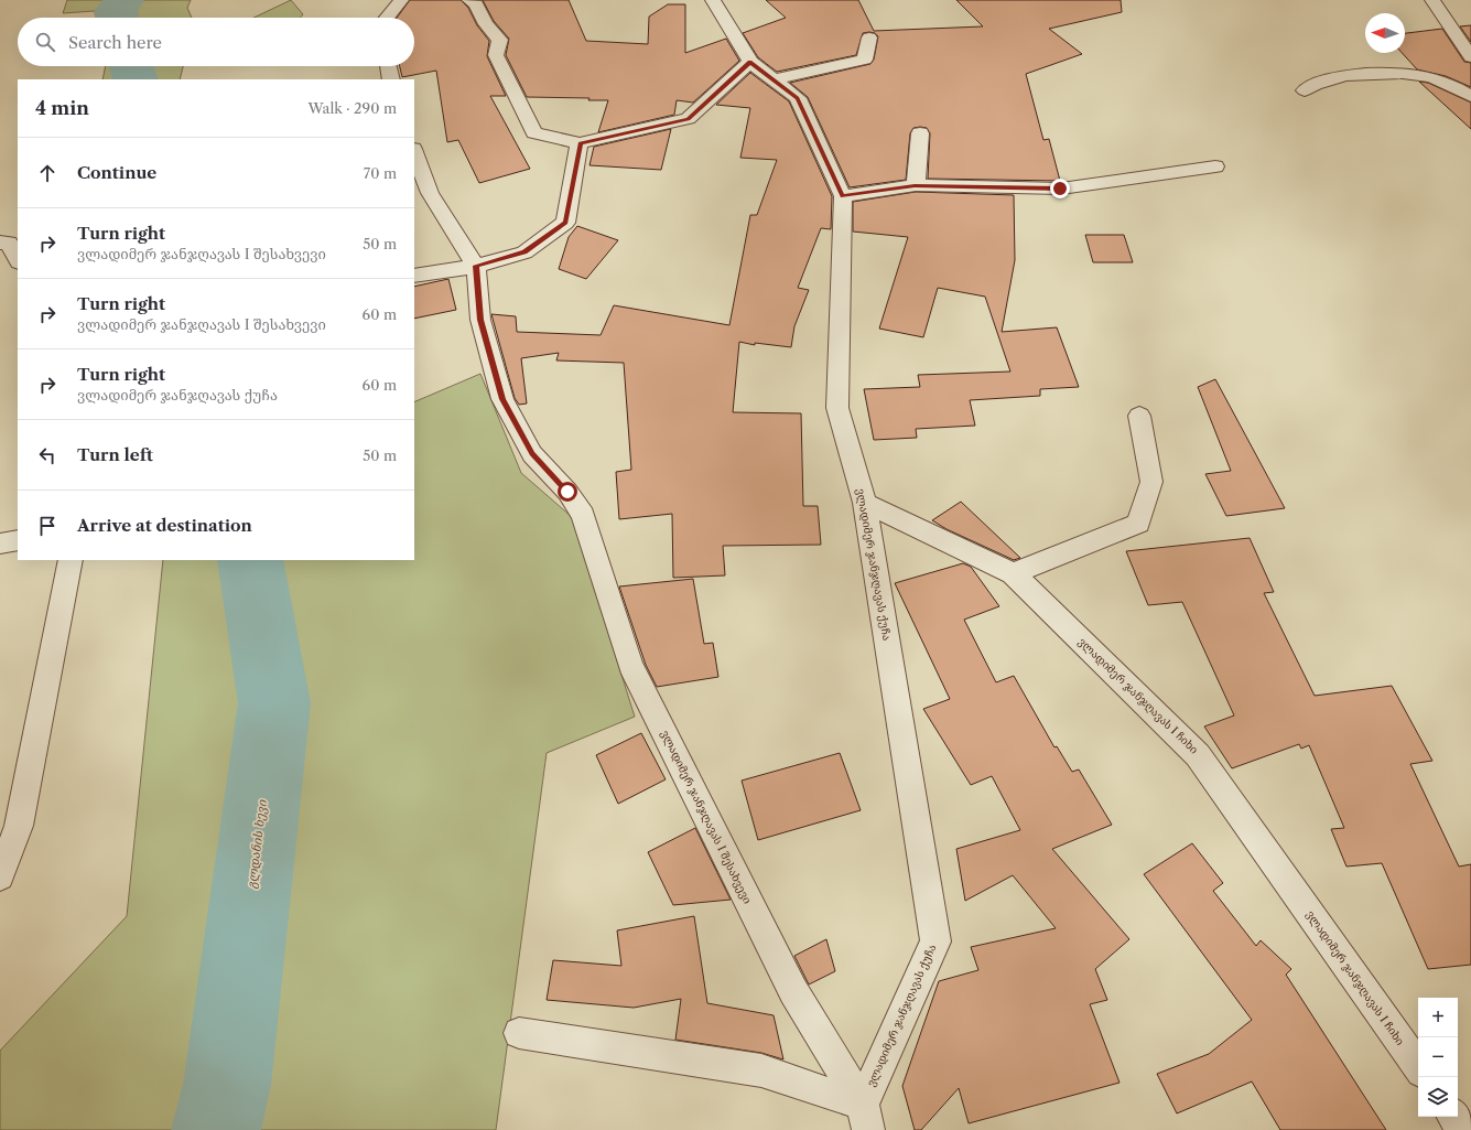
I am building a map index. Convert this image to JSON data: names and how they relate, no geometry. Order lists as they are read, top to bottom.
{
  "streets": {
    "street": ["ვლადიმერ ჯანჯღავას ქუჩა", "ვლადიმერ ჯანჯღავას I ჩიხი", "ვლადიმერ ჯანჯღავას I შესახვევი"]
  },
  "crossings": [
    ["ვლადიმერ ჯანჯღავას ქუჩა", "ვლადიმერ ჯანჯღავას I ჩიხი"],
    ["ვლადიმერ ჯანჯღავას ქუჩა", "ვლადიმერ ჯანჯღავას I შესახვევი"]
  ],
  "water": ["გლდანის ხევი"],
  "north": "left",
  "page": {
    "search": "Search here",
    "heading": ["4 min", "Walk · 290 m"],
    "list": [
      ["Continue", "70 m"],
      ["Turn right", "ვლადიმერ ჯანჯღავას I შესახვევი", "50 m"],
      ["Turn right", "ვლადიმერ ჯანჯღავას I შესახვევი", "60 m"],
      ["Turn right", "ვლადიმერ ჯანჯღავას ქუჩა", "60 m"],
      ["Turn left", "50 m"],
      "Arrive at destination"
    ],
    "map_buttons": ["+", "−"]
  }
}
